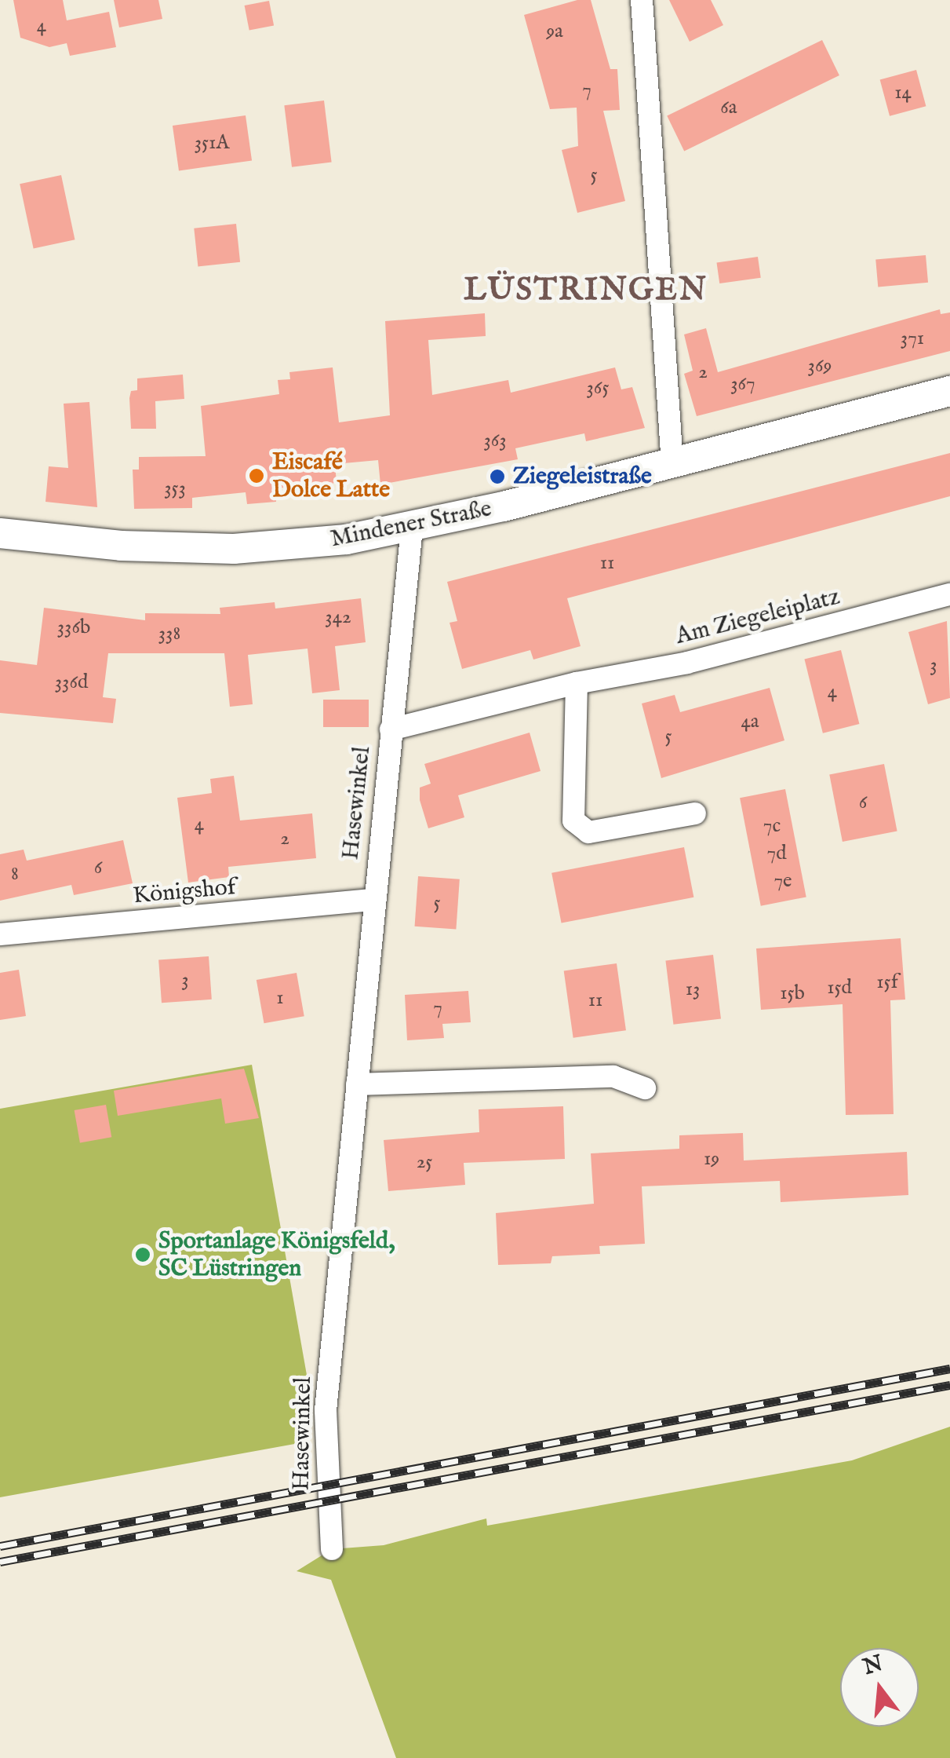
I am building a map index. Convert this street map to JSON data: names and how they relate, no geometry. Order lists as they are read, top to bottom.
{
  "streets": {
    "main road": ["Mindener Straße"],
    "street": ["Am Ziegeleiplatz", "Hasewinkel", "Königshof"]
  },
  "crossings": [
    ["Mindener Straße", "Hasewinkel"],
    ["Am Ziegeleiplatz", "Hasewinkel"],
    ["Hasewinkel", "Königshof"]
  ],
  "districts": ["LÜSTRINGEN"],
  "places": ["Eiscafé Dolce Latte", "Ziegeleistraße", "Sportanlage Königsfeld, SC Lüstringen"],
  "house_numbers": [
    "4",
    "9a",
    "7",
    "14",
    "6a",
    "351A",
    "5",
    "371",
    "369",
    "2",
    "367",
    "365",
    "363",
    "353",
    "11",
    "342",
    "336b",
    "338",
    "3",
    "336d",
    "4",
    "4a",
    "5",
    "6",
    "4",
    "7c",
    "2",
    "7d",
    "6",
    "8",
    "7e",
    "5",
    "3",
    "15f",
    "15d",
    "13",
    "15b",
    "1",
    "11",
    "7",
    "19",
    "25"
  ],
  "north": "top"
}
